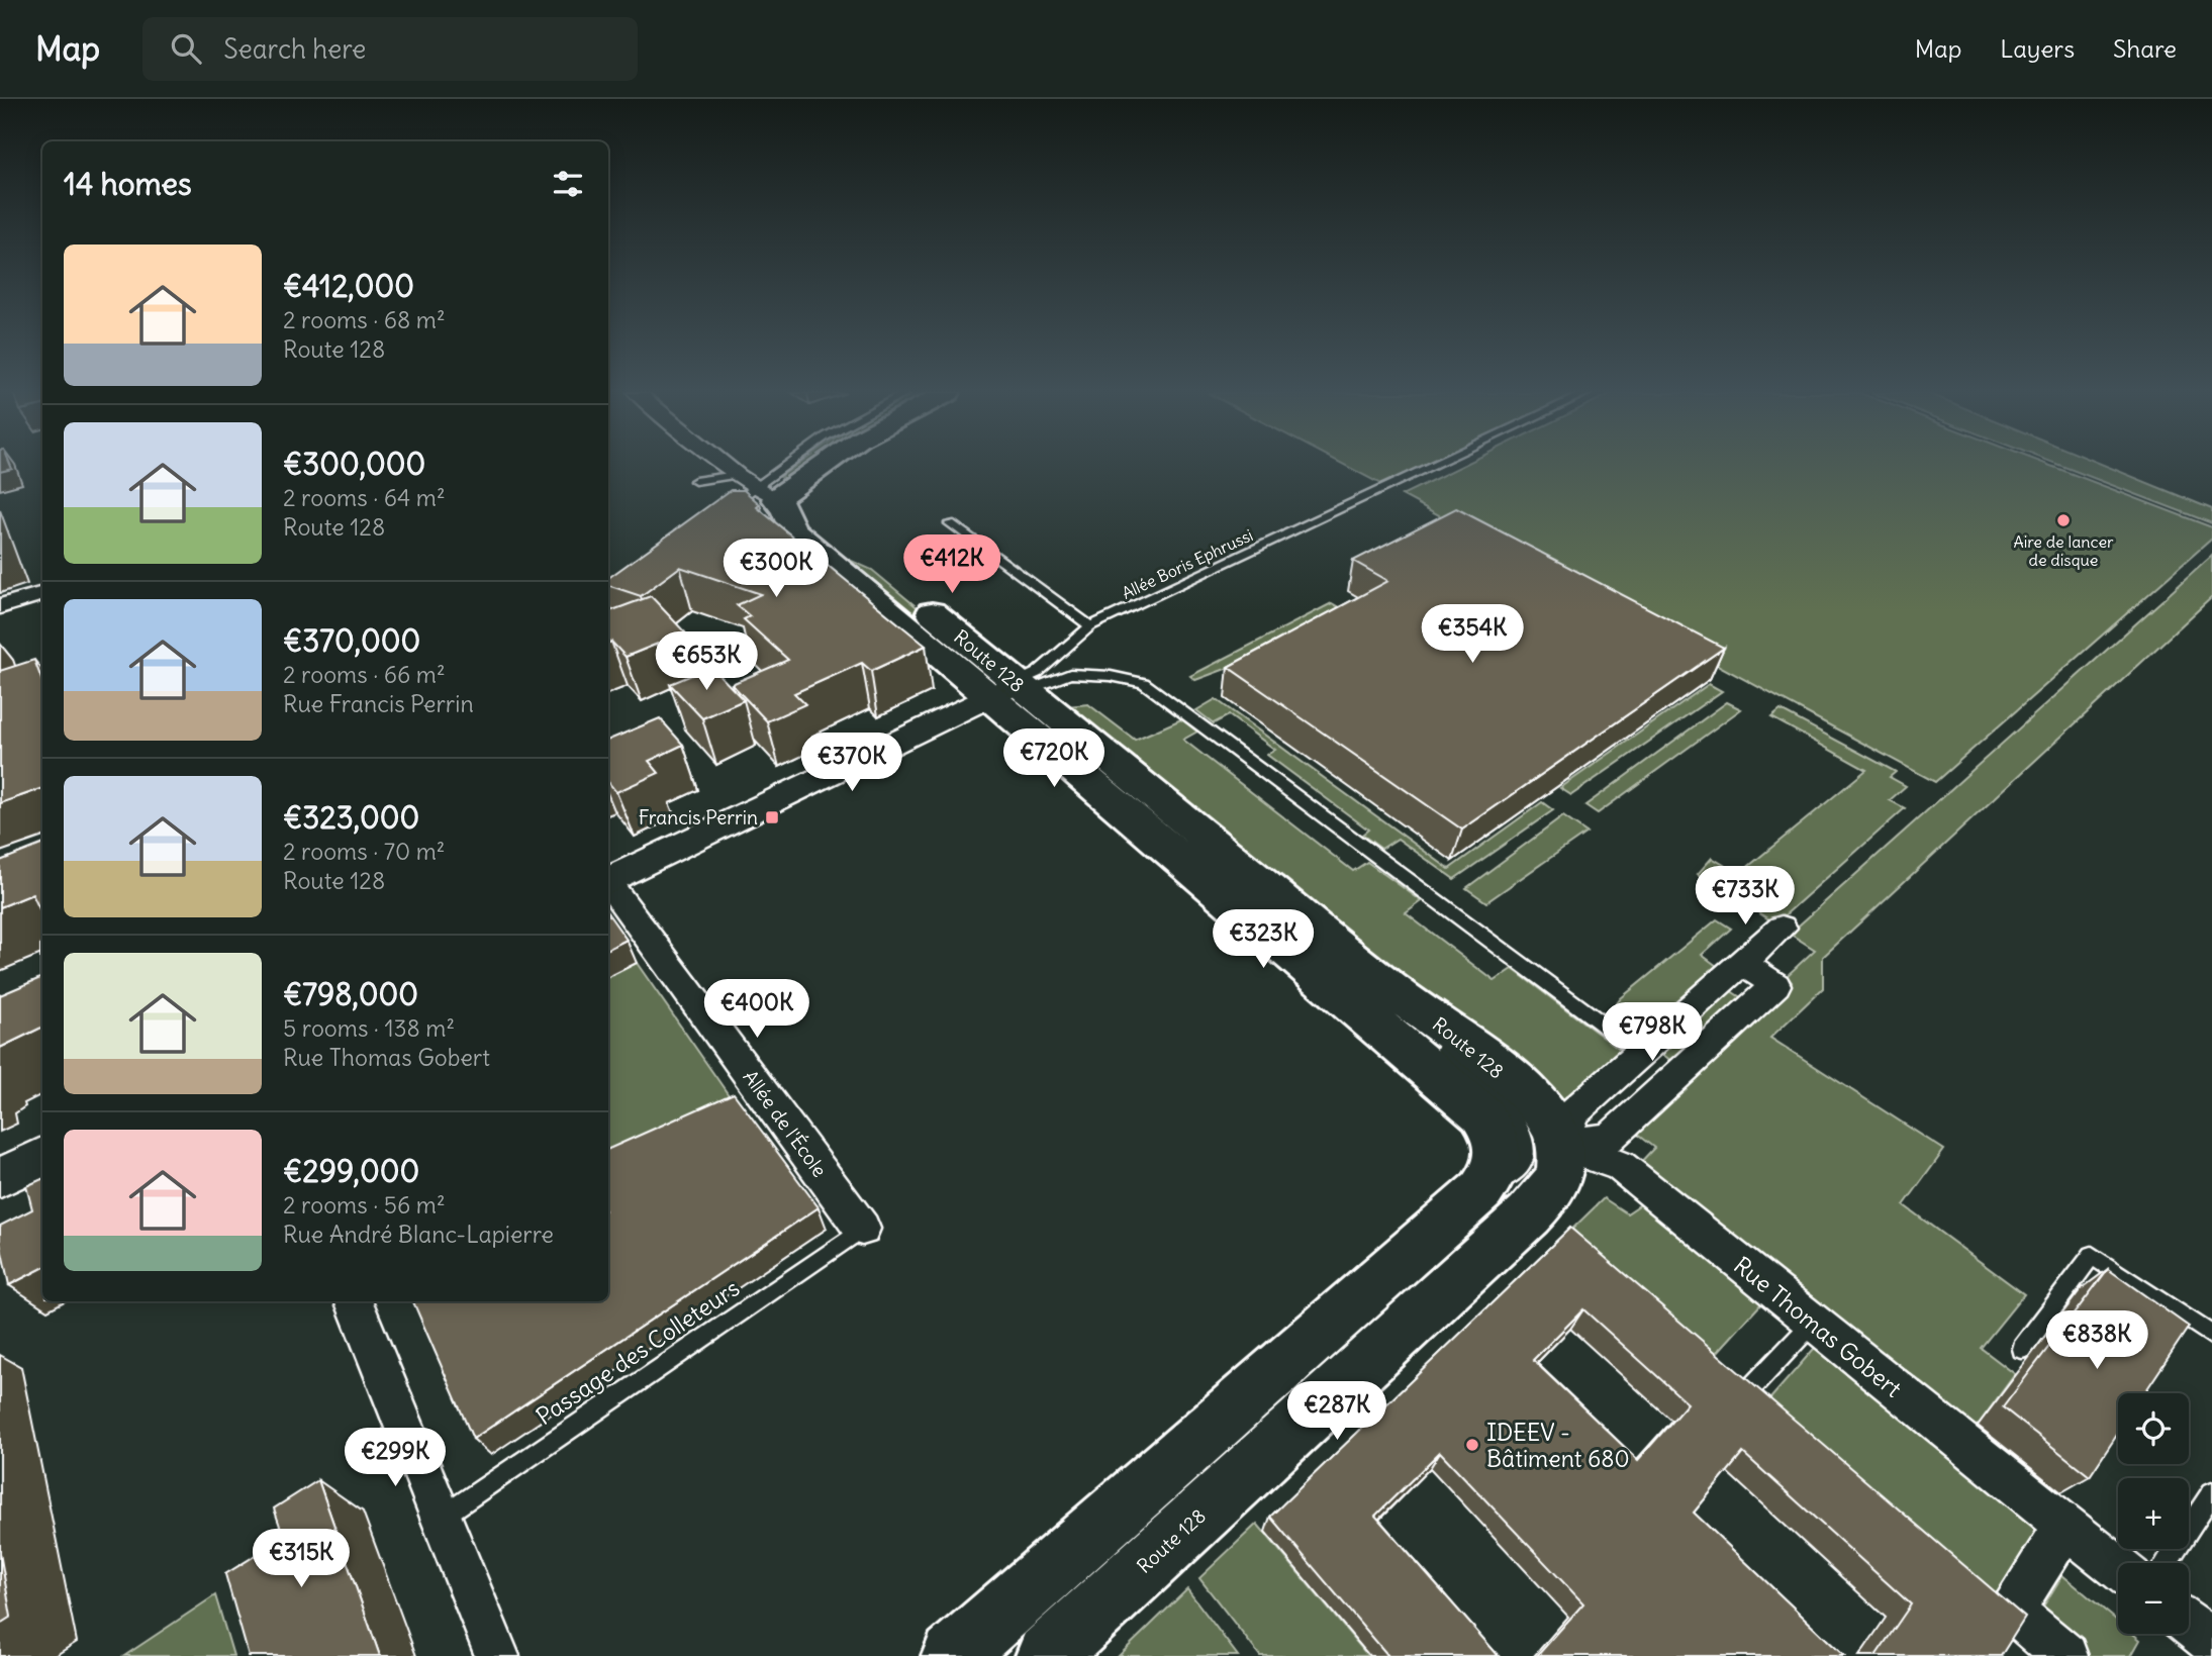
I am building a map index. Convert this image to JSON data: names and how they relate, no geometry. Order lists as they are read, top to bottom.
{
  "streets": {
    "main road": ["Route 128"],
    "street": ["Allée de l'École", "Rue Thomas Gobert"],
    "lane": ["Allée Boris Ephrussi", "Passage des Colleteurs"]
  },
  "crossings": [
    ["Allée Boris Ephrussi", "Route 128"],
    ["Route 128", "Rue Thomas Gobert"],
    ["Allée de l'École", "Passage des Colleteurs"]
  ],
  "places": {
    "other": ["Aire de lancer de disque", "IDEEV - Bâtiment 680"],
    "transit": ["Francis Perrin"]
  },
  "page": {
    "header": "Map",
    "search": "Search here",
    "nav": ["Map", "Layers", "Share"],
    "heading": "14 homes",
    "list": [
      {
        "name": "€412,000",
        "note": "2 rooms · 68 m² · Route 128"
      },
      {
        "name": "€300,000",
        "note": "2 rooms · 64 m² · Route 128"
      },
      {
        "name": "€370,000",
        "note": "2 rooms · 66 m² · Rue Francis Perrin"
      },
      {
        "name": "€323,000",
        "note": "2 rooms · 70 m² · Route 128"
      },
      {
        "name": "€798,000",
        "note": "5 rooms · 138 m² · Rue Thomas Gobert"
      },
      {
        "name": "€299,000",
        "note": "2 rooms · 56 m² · Rue André Blanc-Lapierre"
      }
    ],
    "price": [
      "€412K",
      "€300K",
      "€354K",
      "€653K",
      "€720K",
      "€370K",
      "€733K",
      "€323K",
      "€400K",
      "€798K",
      "€838K",
      "€287K",
      "€299K",
      "€315K"
    ],
    "map_buttons": ["+", "−"]
  }
}
